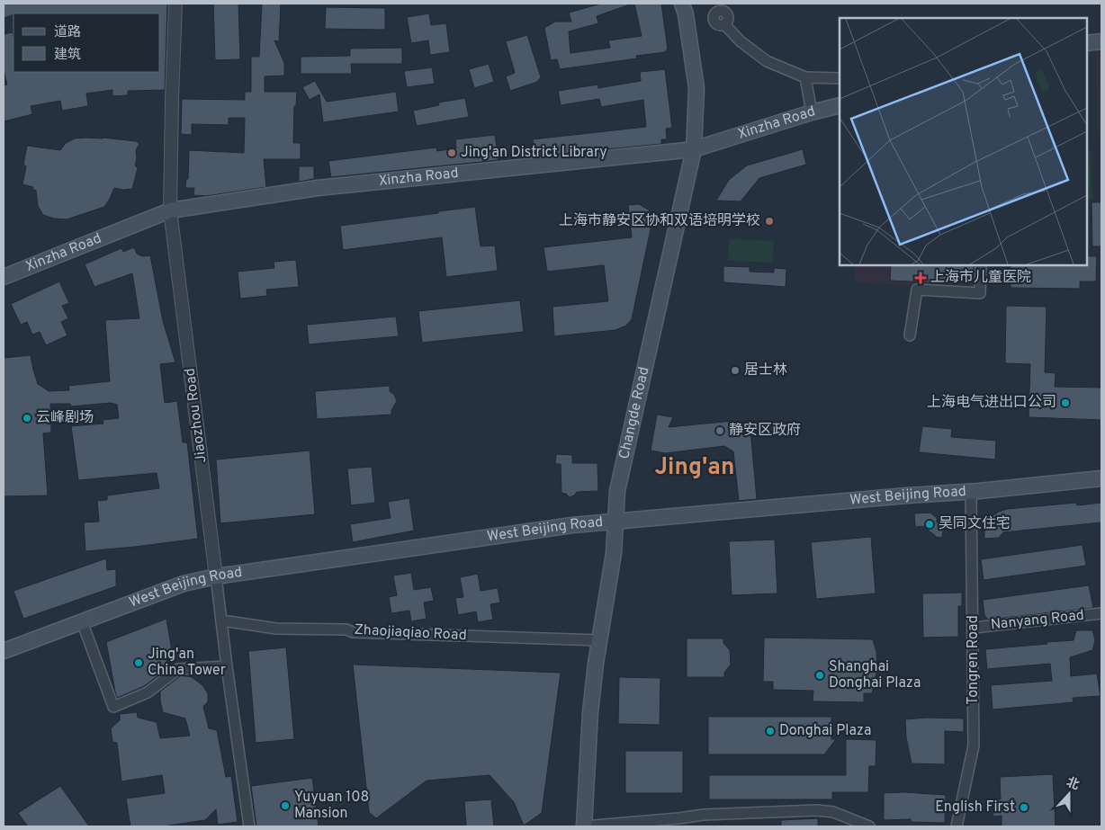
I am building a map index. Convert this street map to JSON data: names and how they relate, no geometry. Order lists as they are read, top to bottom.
{
  "streets": {
    "main road": ["Xinzha Road", "Changde Road", "West Beijing Road"],
    "street": [
      "Jiaozhou Road",
      "Nanyang Road",
      "Zhaojiaqiao Road",
      "Tongren Road"
    ]
  },
  "crossings": [
    ["Xinzha Road", "Changde Road"],
    ["Xinzha Road", "Jiaozhou Road"],
    ["Changde Road", "West Beijing Road"],
    ["Changde Road", "Zhaojiaqiao Road"],
    ["Jiaozhou Road", "West Beijing Road"],
    ["Jiaozhou Road", "Zhaojiaqiao Road"],
    ["West Beijing Road", "Tongren Road"],
    ["Nanyang Road", "Tongren Road"]
  ],
  "districts": ["Jing'an"],
  "places": {
    "other": [
      "Jing'an District Library",
      "上海市静安区协和双语培明学校",
      "居士林",
      "上海电气进出口公司",
      "云峰剧场",
      "静安区政府",
      "吴同文住宅",
      "Jing'an China Tower",
      "Shanghai Donghai Plaza",
      "Donghai Plaza",
      "Yuyuan 108 Mansion",
      "English First"
    ],
    "health": ["上海市儿童医院"]
  },
  "legend": ["道路", "建筑"],
  "north": "top"
}
